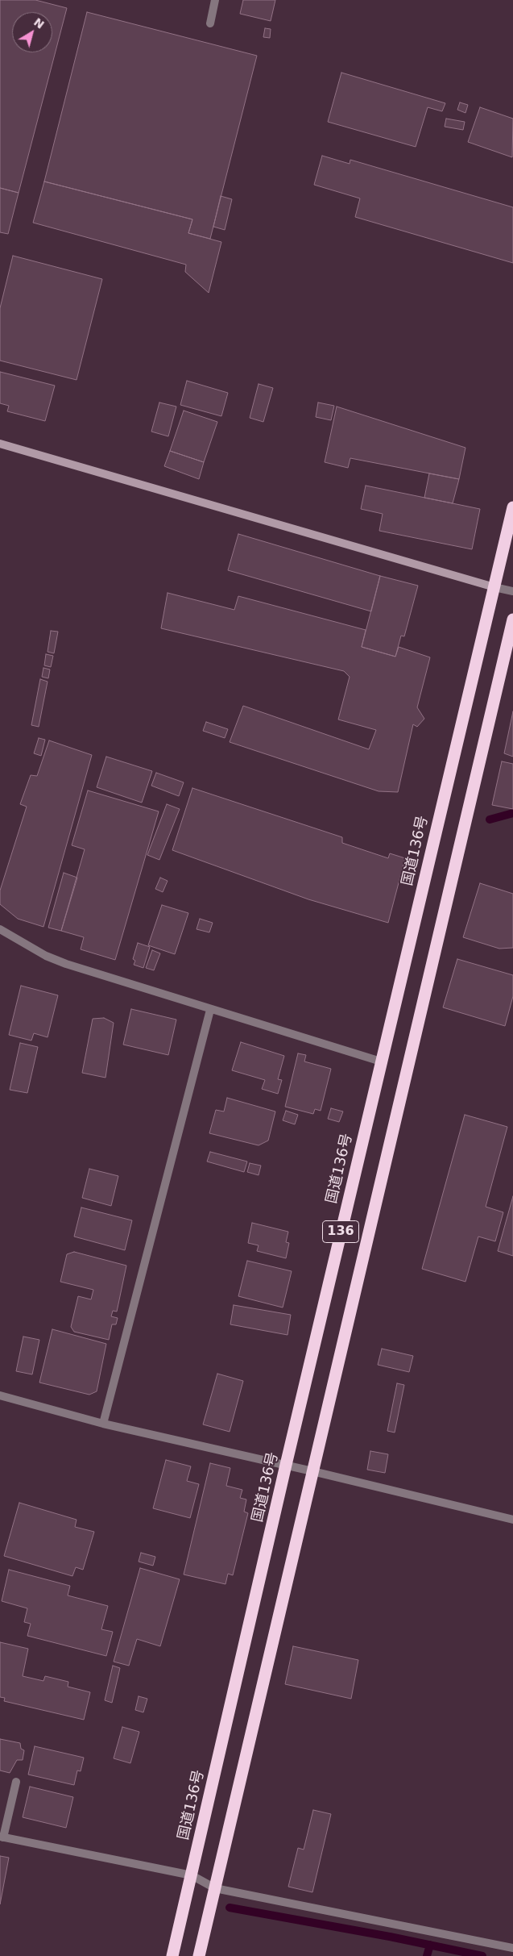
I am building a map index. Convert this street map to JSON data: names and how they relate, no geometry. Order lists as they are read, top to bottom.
{
  "streets": {
    "highway": ["国道136号", "136"]
  },
  "north": "top right"
}
